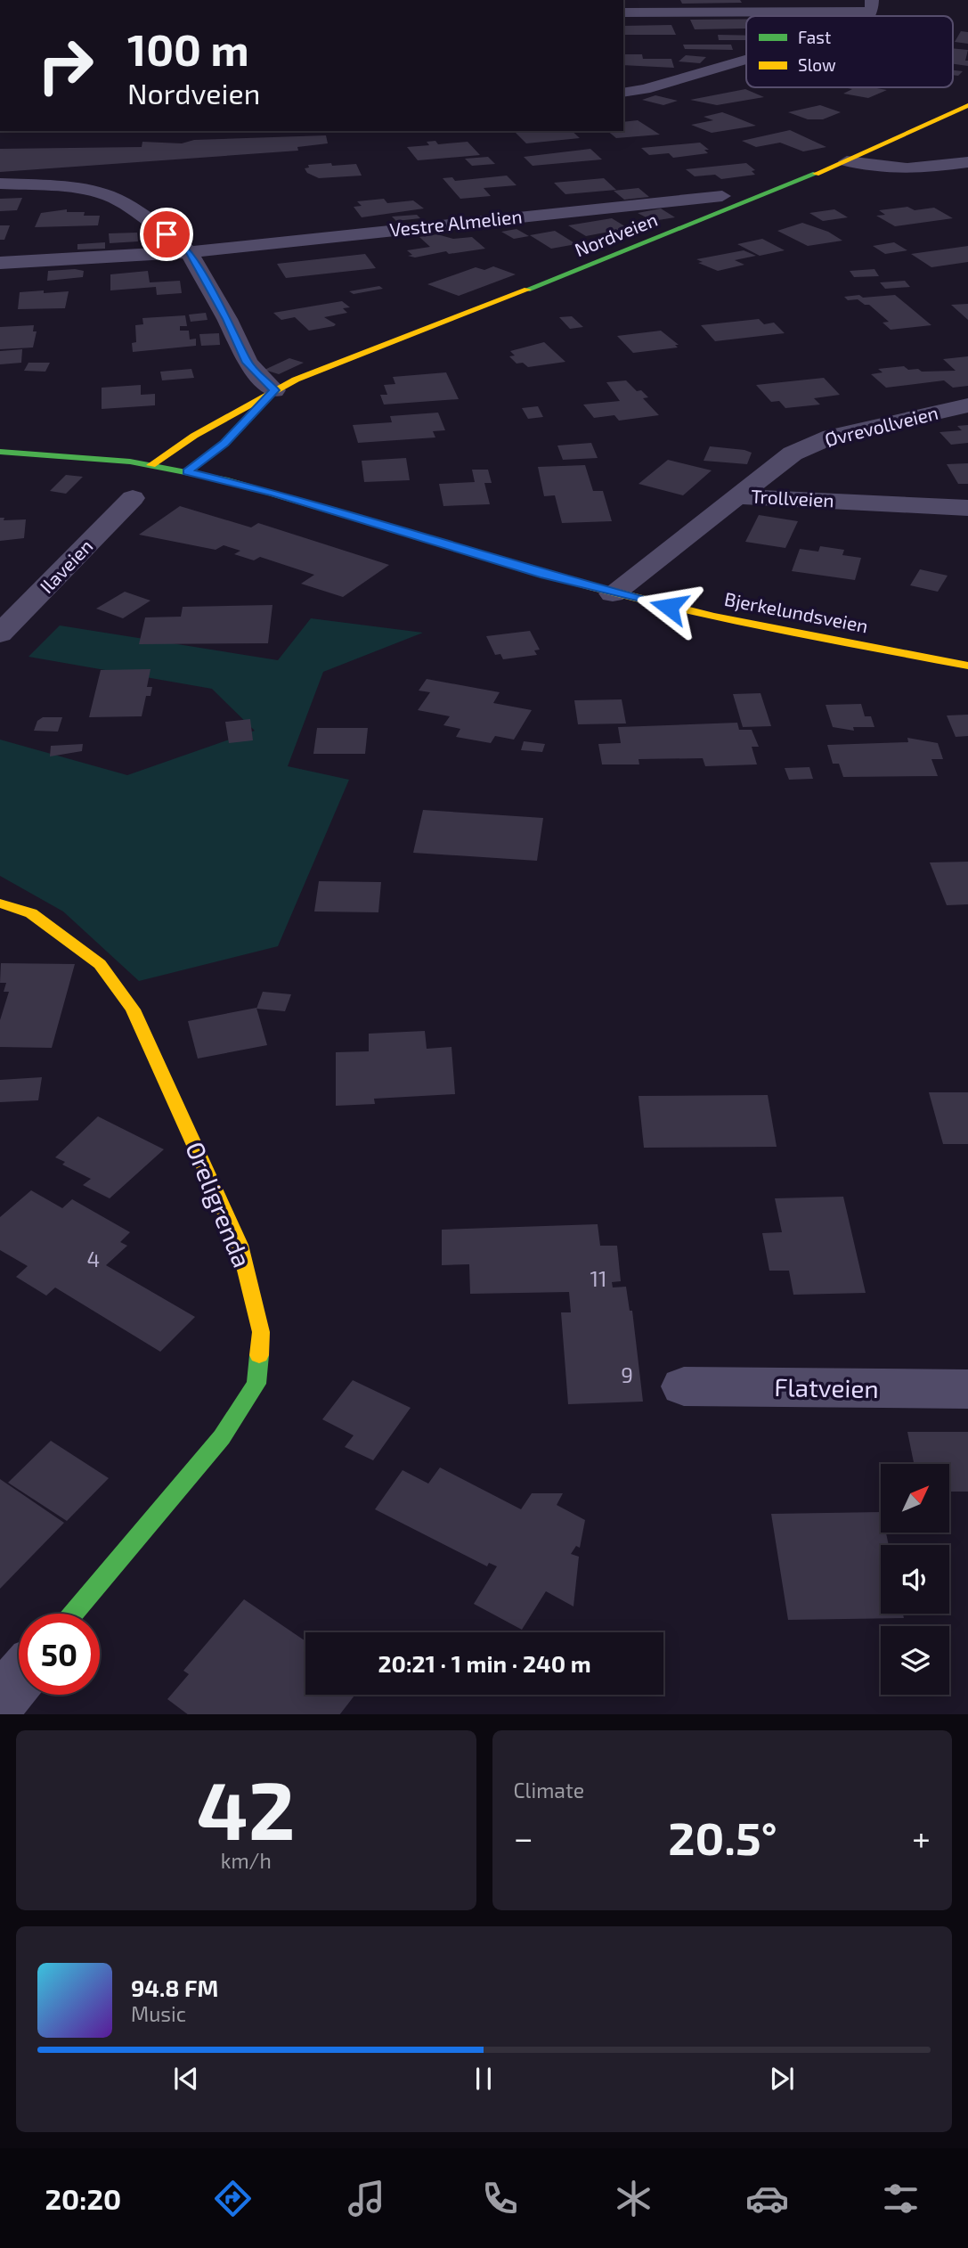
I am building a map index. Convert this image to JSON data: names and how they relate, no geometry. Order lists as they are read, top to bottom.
{
  "streets": {
    "main road": ["Nordveien", "Bjerkelundsveien", "Oreligrenda"],
    "street": [
      "Vestre Almelien",
      "Øvrevollveien",
      "Trollveien",
      "Ilaveien",
      "Flatveien"
    ]
  },
  "crossings": [
    ["Nordveien", "Bjerkelundsveien"],
    ["Øvrevollveien", "Trollveien"],
    ["Trollveien", "Bjerkelundsveien"]
  ],
  "house_numbers": ["4", "11", "9"],
  "legend": ["Fast", "Slow"],
  "north": "top right",
  "page": {
    "turn": ["100 m", "Nordveien"],
    "limit": "50",
    "trip": "20:21 · 1 min · 240 m",
    "tile": [
      ["42", "km/h"],
      "Climate"
    ],
    "heat": ["−", "20.5°", "+"],
    "song": ["94.8 FM", "Music"],
    "tabs": "20:20"
  }
}
